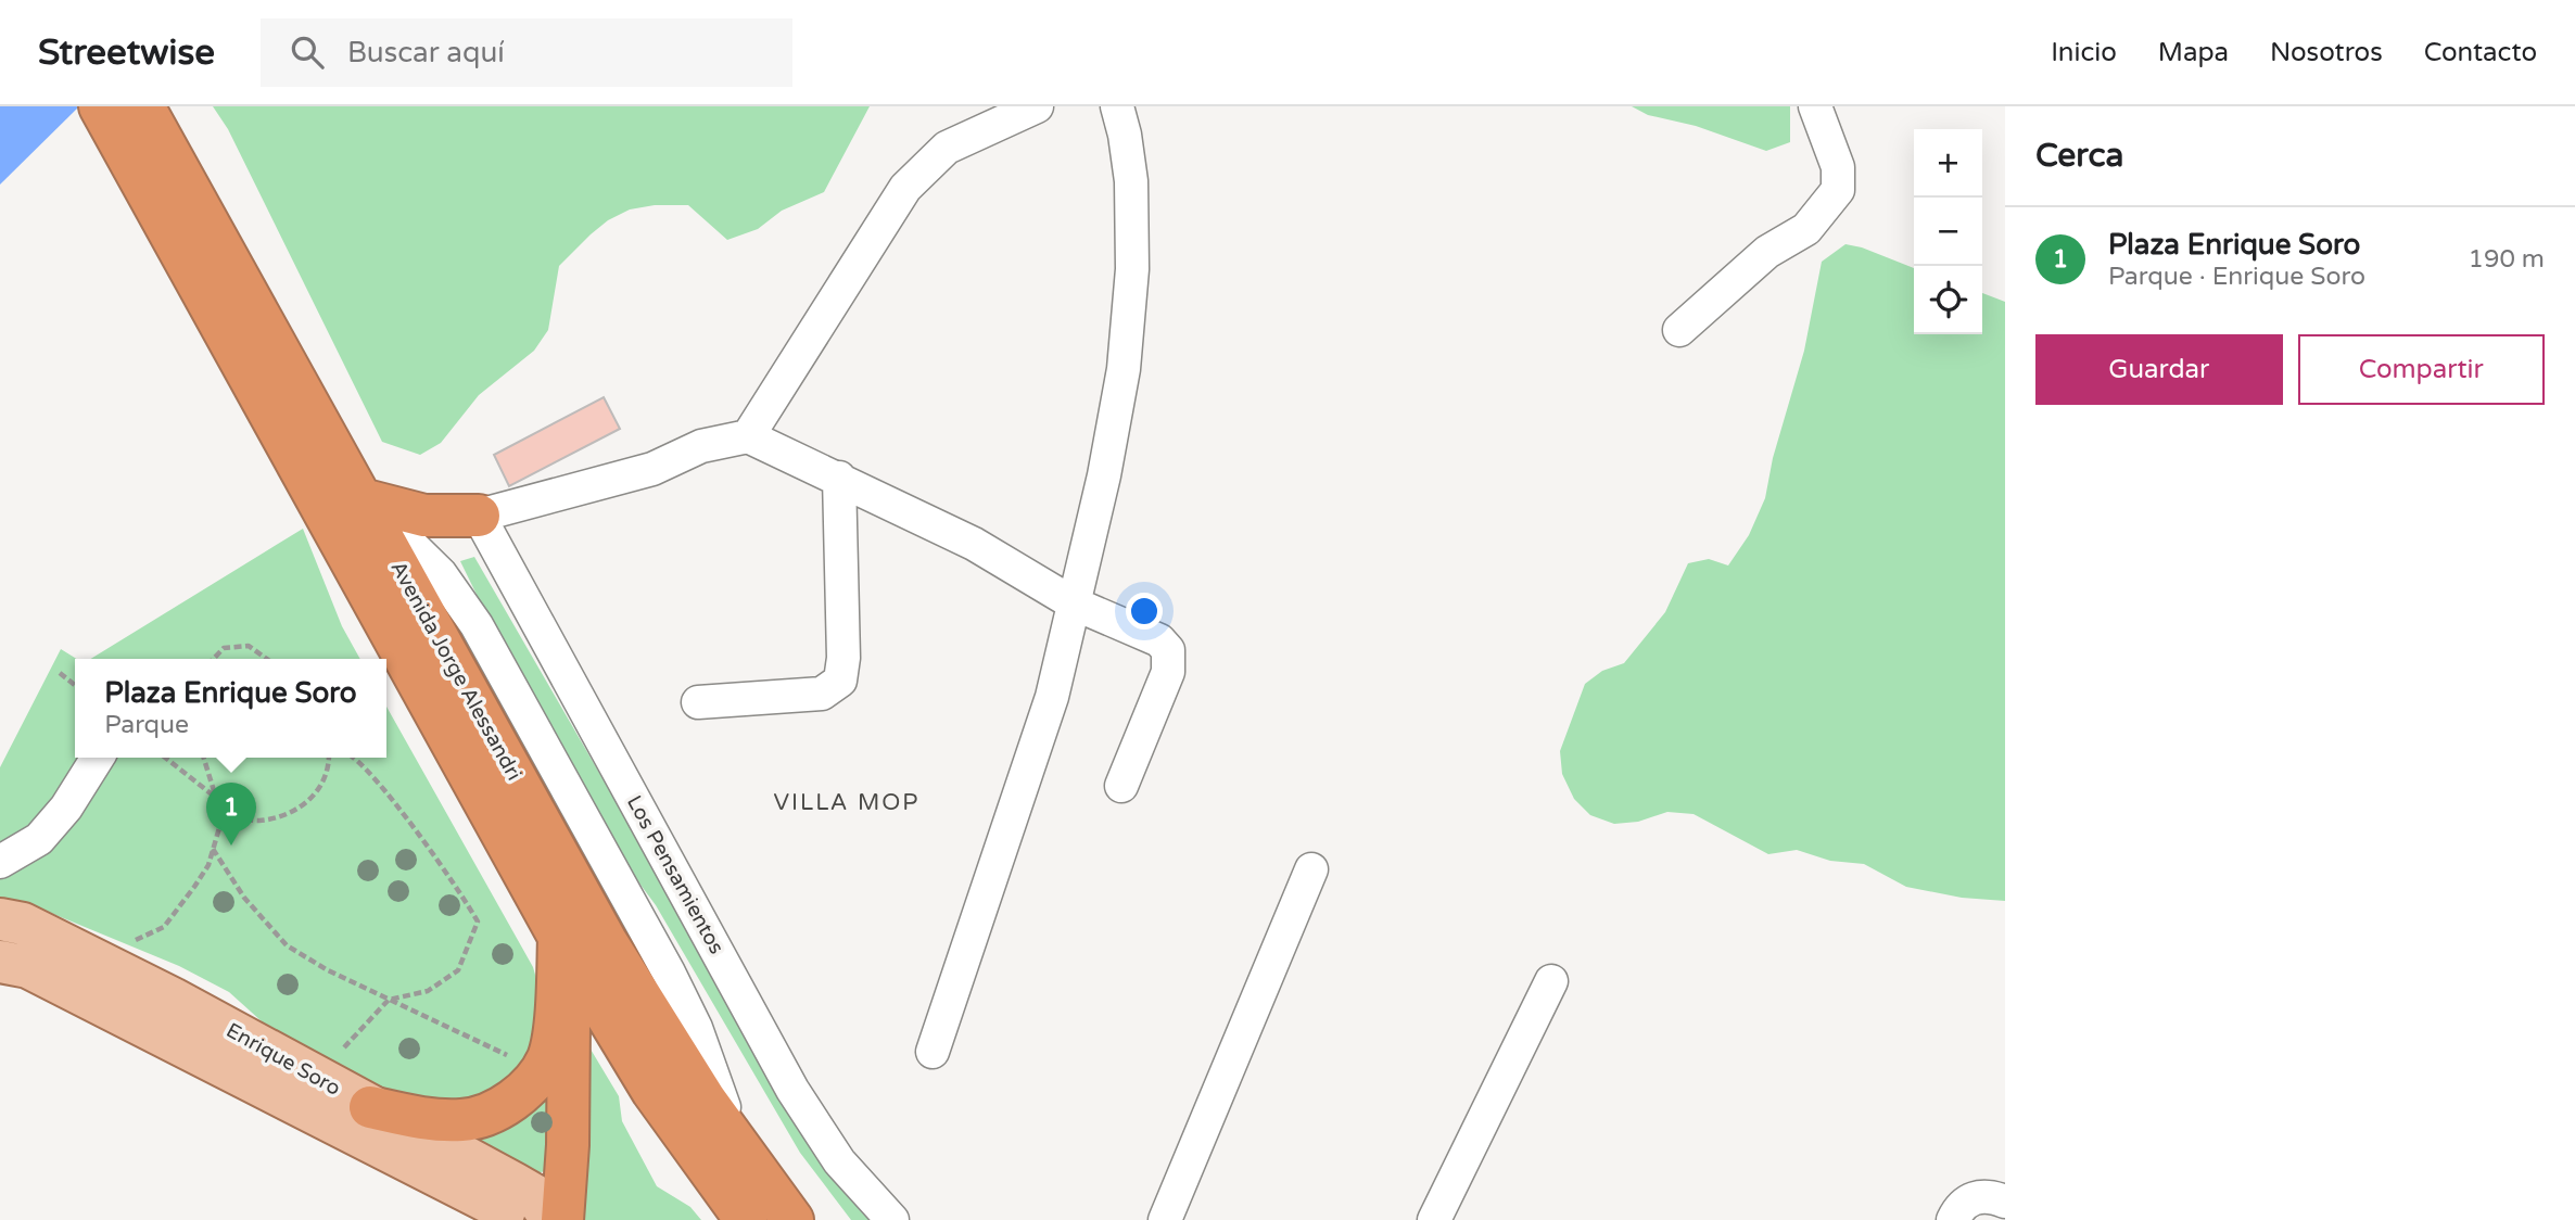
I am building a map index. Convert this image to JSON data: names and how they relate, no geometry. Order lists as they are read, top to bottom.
{
  "streets": {
    "highway": ["Avenida Jorge Alessandri"],
    "main road": ["Enrique Soro"],
    "street": ["Los Pensamientos"]
  },
  "districts": ["VILLA MOP"],
  "page": {
    "header": "Streetwise",
    "search": "Buscar aquí",
    "nav": [
      "Inicio",
      "Mapa",
      "Nosotros",
      "Contacto"
    ],
    "heading": "Cerca",
    "map_buttons": ["+", "−"],
    "list": [
      {
        "mark": "1",
        "name": "Plaza Enrique Soro",
        "note": "Parque · Enrique Soro",
        "value": "190 m"
      }
    ],
    "buttons": ["Guardar", "Compartir"],
    "popup": ["Plaza Enrique Soro", "Parque"],
    "pins": "1"
  }
}
